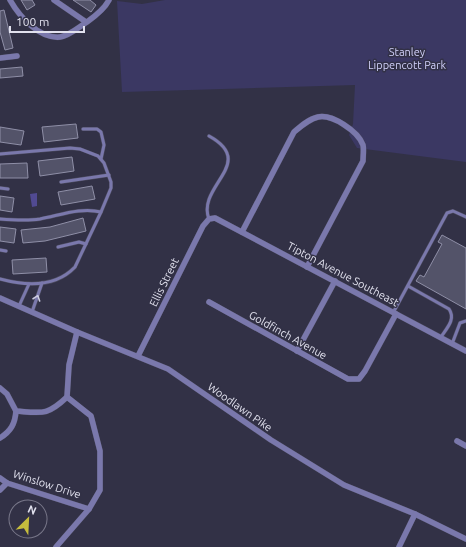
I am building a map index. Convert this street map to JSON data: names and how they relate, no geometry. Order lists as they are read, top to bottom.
{
  "streets": {
    "street": [
      "Tipton Avenue Southeast",
      "Ellis Street",
      "Goldfinch Avenue",
      "Woodlawn Pike",
      "Winslow Drive"
    ]
  },
  "crossings": [
    ["Tipton Avenue Southeast", "Ellis Street"],
    ["Tipton Avenue Southeast", "Goldfinch Avenue"],
    ["Ellis Street", "Woodlawn Pike"]
  ],
  "parks": ["Stanley Lippencott Park"],
  "scale_bar": "100 m",
  "north": "top right"
}
